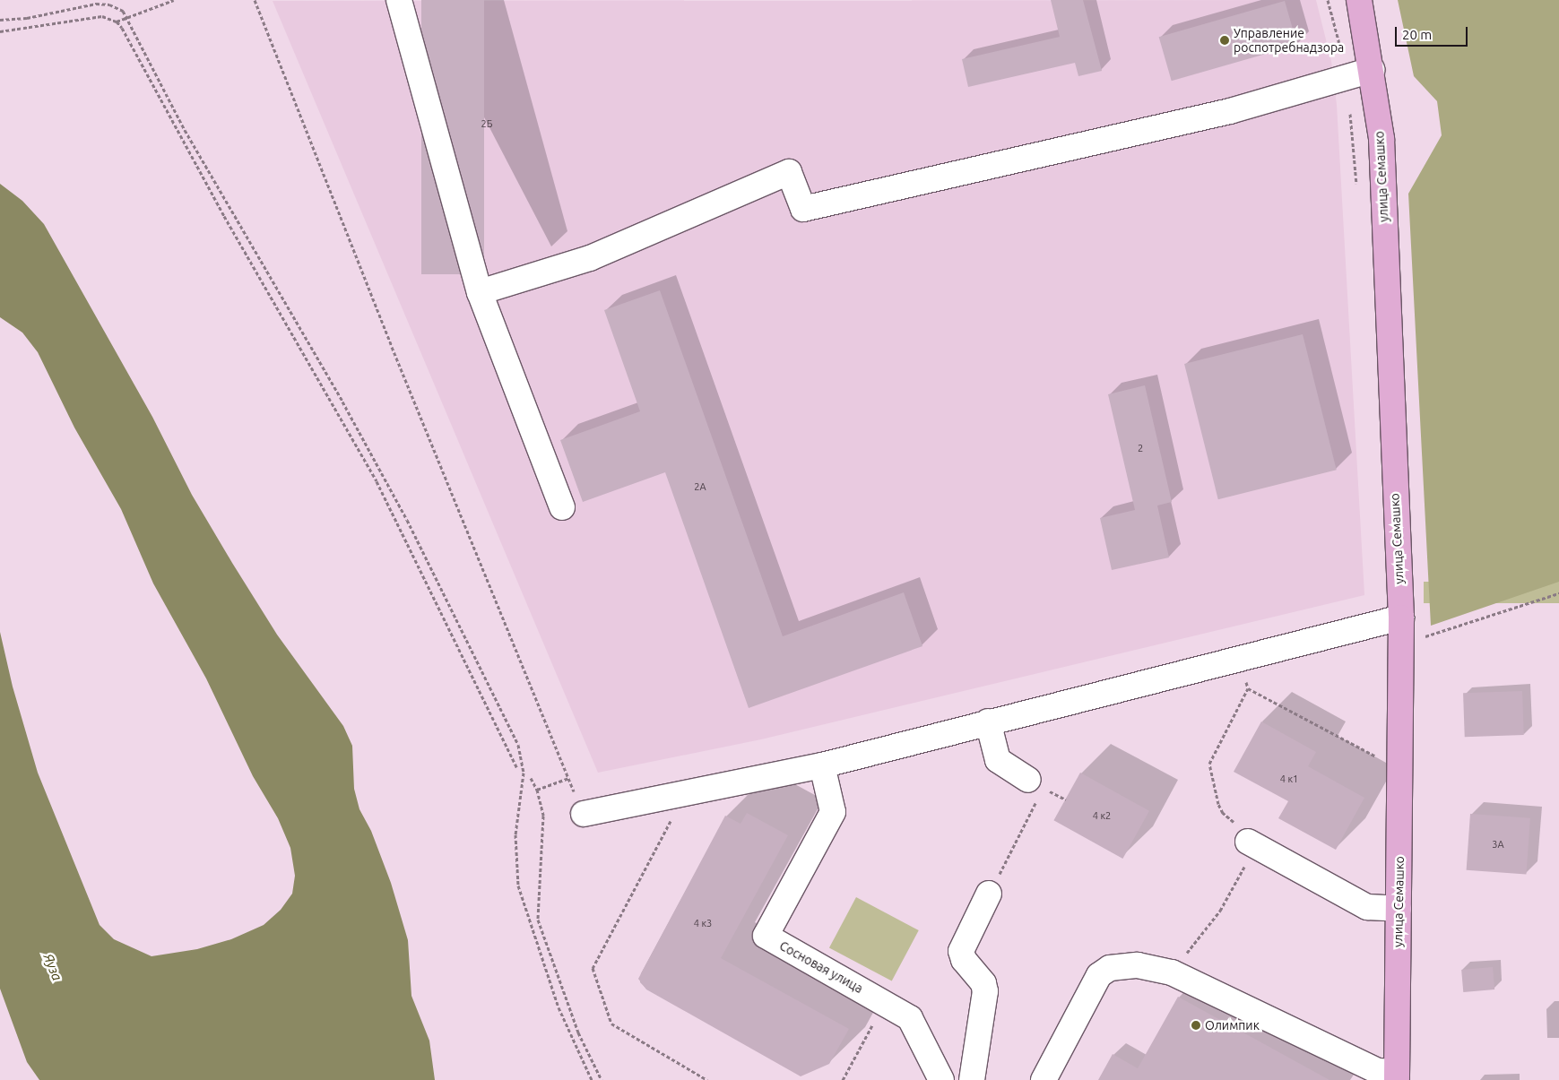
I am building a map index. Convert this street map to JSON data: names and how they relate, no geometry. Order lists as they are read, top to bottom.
{
  "streets": {
    "main road": ["улица Семашко"],
    "street": ["Сосновая улица"]
  },
  "water": ["Яуза"],
  "places": ["Управление роспотребнадзора", "Олимпик"],
  "house_numbers": [
    "2Б",
    "2",
    "2А",
    "4 к1",
    "4 к2",
    "3А",
    "4 к3"
  ],
  "scale_bar": "20 m"
}
